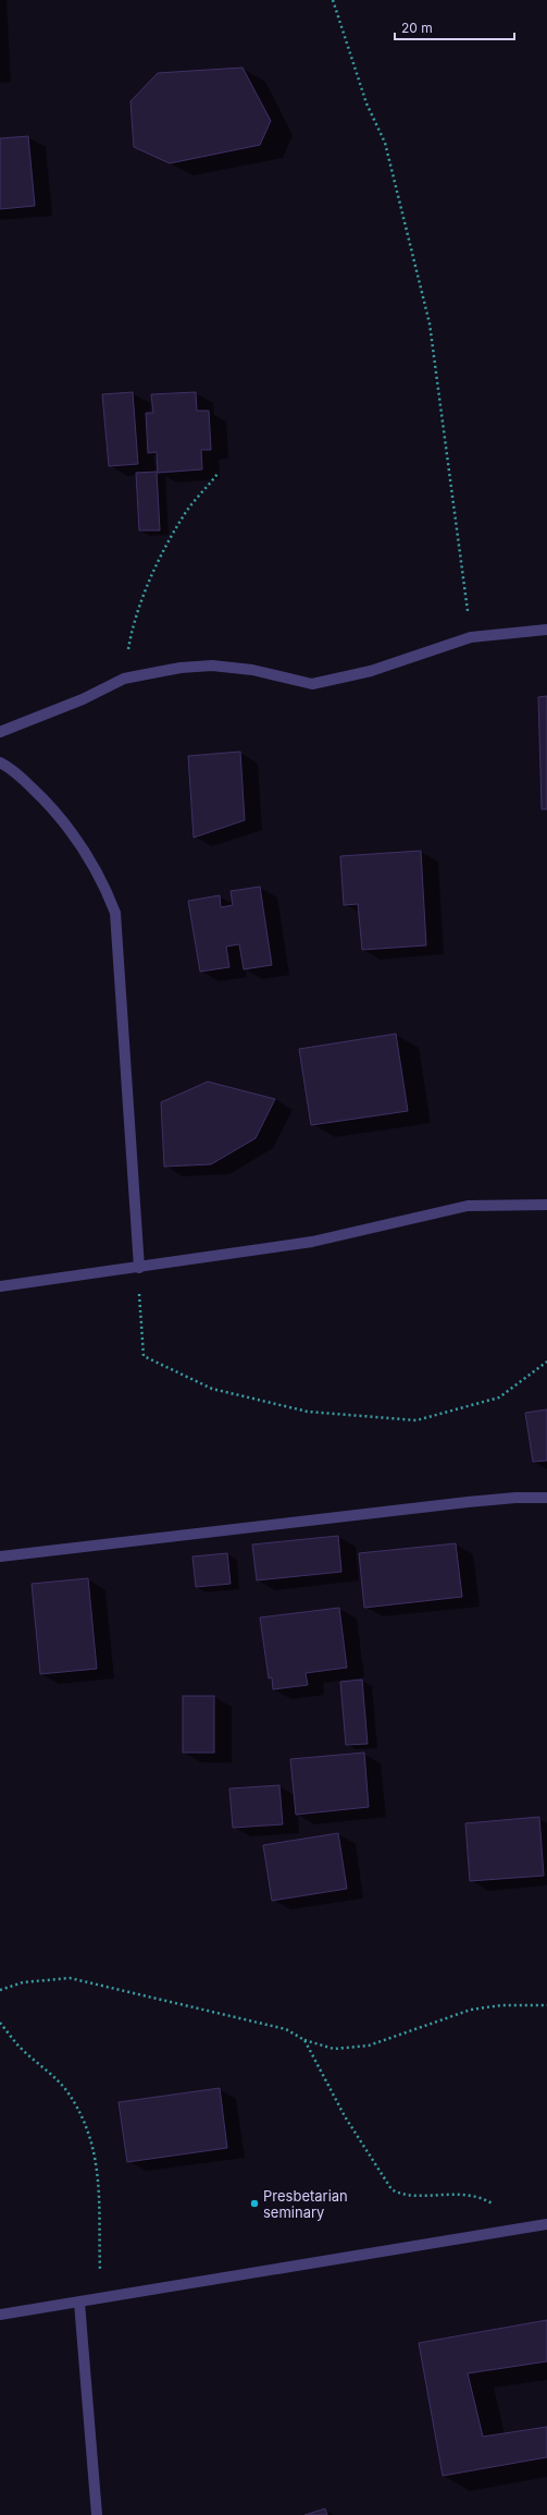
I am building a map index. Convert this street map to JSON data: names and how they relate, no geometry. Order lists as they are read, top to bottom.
{
  "places": ["Presbetarian seminary"],
  "scale_bar": "20 m"
}
